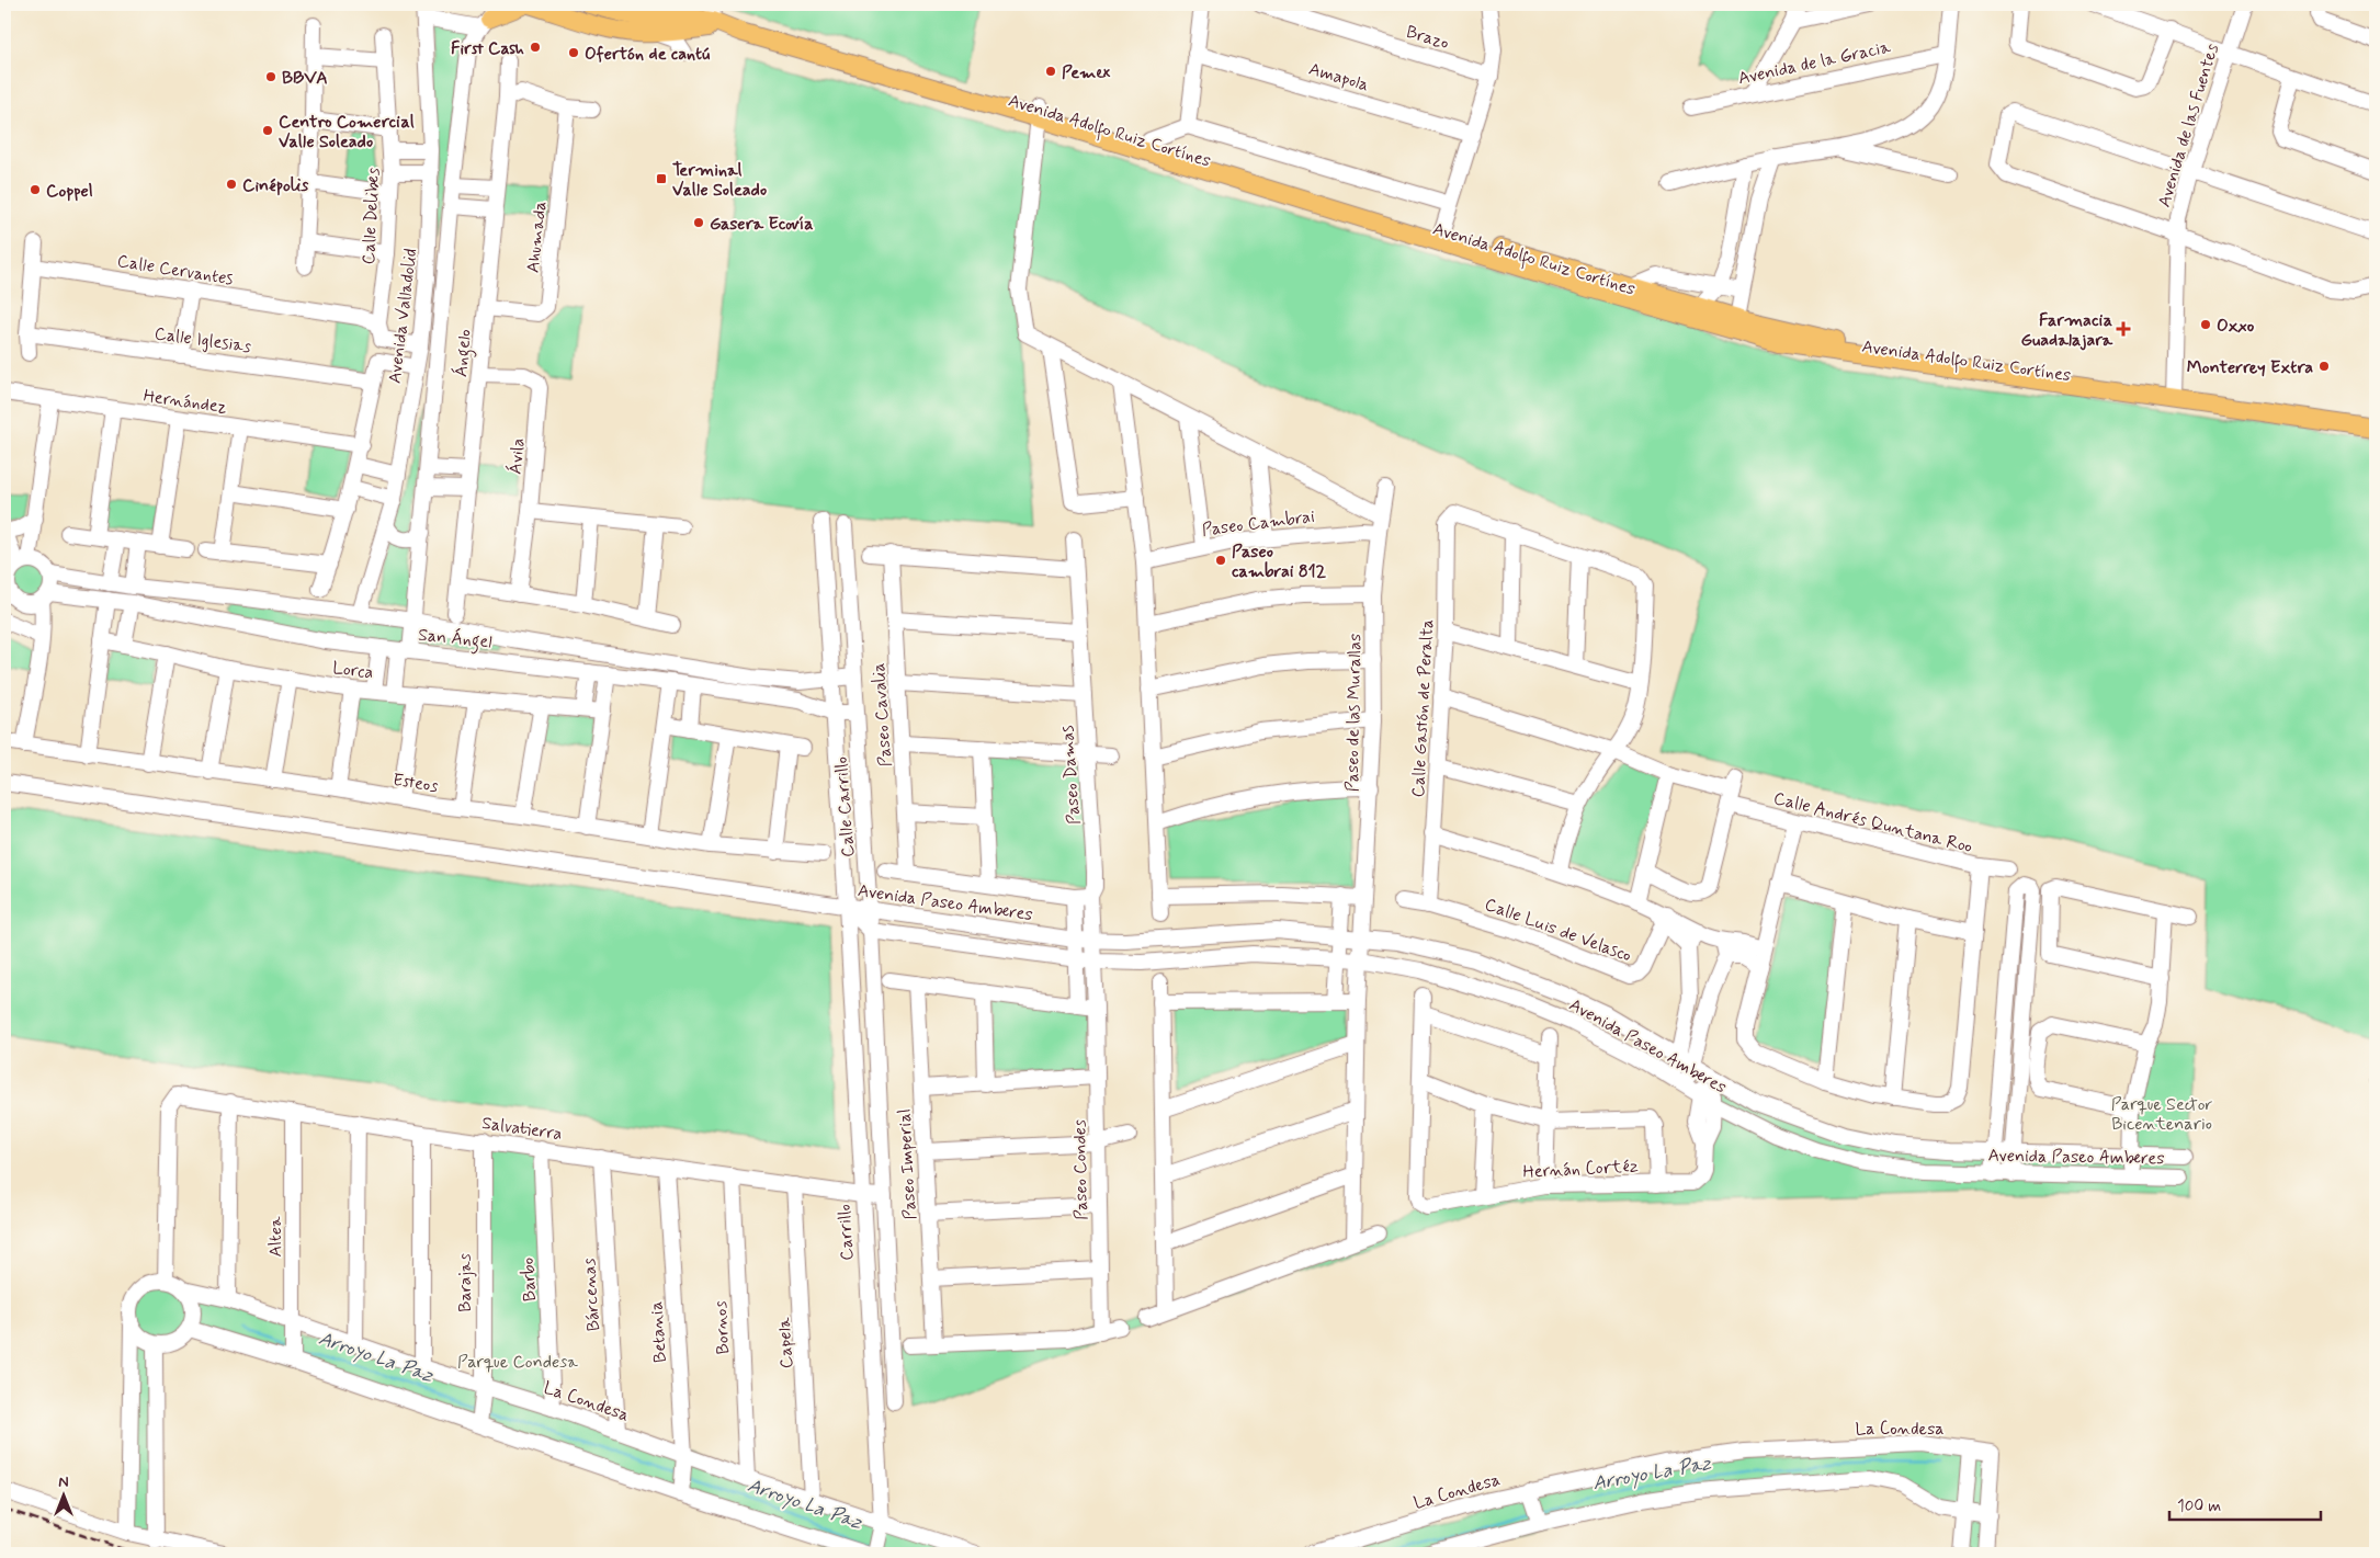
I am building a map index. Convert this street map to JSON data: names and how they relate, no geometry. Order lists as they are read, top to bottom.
{
  "streets": {
    "main road": ["Avenida Adolfo Ruiz Cortínes"],
    "street": [
      "Brazo",
      "Avenida de la Gracia",
      "Amapola",
      "Avenida de las Fuentes",
      "Calle Delibes",
      "Ahumada",
      "Calle Cervantes",
      "Avenida Valladolid",
      "Calle Iglesias",
      "Ángelo",
      "Hernández",
      "Ávila",
      "Paseo Cambrai",
      "San Ángel",
      "Lorca",
      "Calle Gastón de Peralta",
      "Paseo de las Murallas",
      "Paseo Cavalia",
      "Paseo Damas",
      "Esteos",
      "Calle Carrillo",
      "Calle Andrés Quntana Roo",
      "Avenida Paseo Amberes",
      "Calle Luis de Velasco",
      "Salvatierra",
      "Paseo Imperial",
      "Hernán Cortéz",
      "Paseo Condes",
      "Carrillo",
      "Altea",
      "Barbo",
      "Barajas",
      "Bárcenas",
      "Bornos",
      "Betania",
      "Capela",
      "La Condesa"
    ]
  },
  "crossings": [
    ["Avenida de las Fuentes", "Avenida Adolfo Ruiz Cortínes"],
    ["Calle Delibes", "Calle Cervantes"],
    ["Ahumada", "Ángelo"],
    ["Calle Cervantes", "Avenida Valladolid"],
    ["Avenida Valladolid", "San Ángel"],
    ["Ángelo", "Ávila"],
    ["Paseo Cambrai", "Paseo de las Murallas"],
    ["San Ángel", "Calle Carrillo"],
    ["Calle Gastón de Peralta", "Calle Andrés Quntana Roo"],
    ["Calle Gastón de Peralta", "Calle Luis de Velasco"],
    ["Paseo de las Murallas", "Avenida Paseo Amberes"],
    ["Paseo Damas", "Avenida Paseo Amberes"],
    ["Paseo Damas", "Paseo Condes"],
    ["Calle Carrillo", "Avenida Paseo Amberes"],
    ["Calle Carrillo", "Carrillo"],
    ["Avenida Paseo Amberes", "Hernán Cortéz"],
    ["Avenida Paseo Amberes", "Carrillo"],
    ["Salvatierra", "Carrillo"],
    ["Salvatierra", "Altea"],
    ["Salvatierra", "Barbo"],
    ["Salvatierra", "Barajas"],
    ["Salvatierra", "Bárcenas"],
    ["Salvatierra", "Bornos"],
    ["Salvatierra", "Betania"],
    ["Salvatierra", "Capela"],
    ["Salvatierra", "La Condesa"],
    ["Carrillo", "La Condesa"],
    ["Altea", "La Condesa"],
    ["Barbo", "La Condesa"],
    ["Barajas", "La Condesa"],
    ["Bárcenas", "La Condesa"],
    ["Bornos", "La Condesa"],
    ["Betania", "La Condesa"],
    ["Capela", "La Condesa"]
  ],
  "water": ["Arroyo La Paz"],
  "parks": ["Parque Sector Bicentenario", "Parque Condesa"],
  "places": {
    "other": [
      "First Cash",
      "Ofertón de cantú",
      "Pemex",
      "BBVA",
      "Centro Comercial Valle Soleado",
      "Cinépolis",
      "Coppel",
      "Gasera Ecovía",
      "Oxxo",
      "Monterrey Extra",
      "Paseo cambrai 812"
    ],
    "transit": ["Terminal Valle Soleado"],
    "health": ["Farmacia Guadalajara"]
  },
  "scale_bar": "100 m",
  "north": "top"
}
